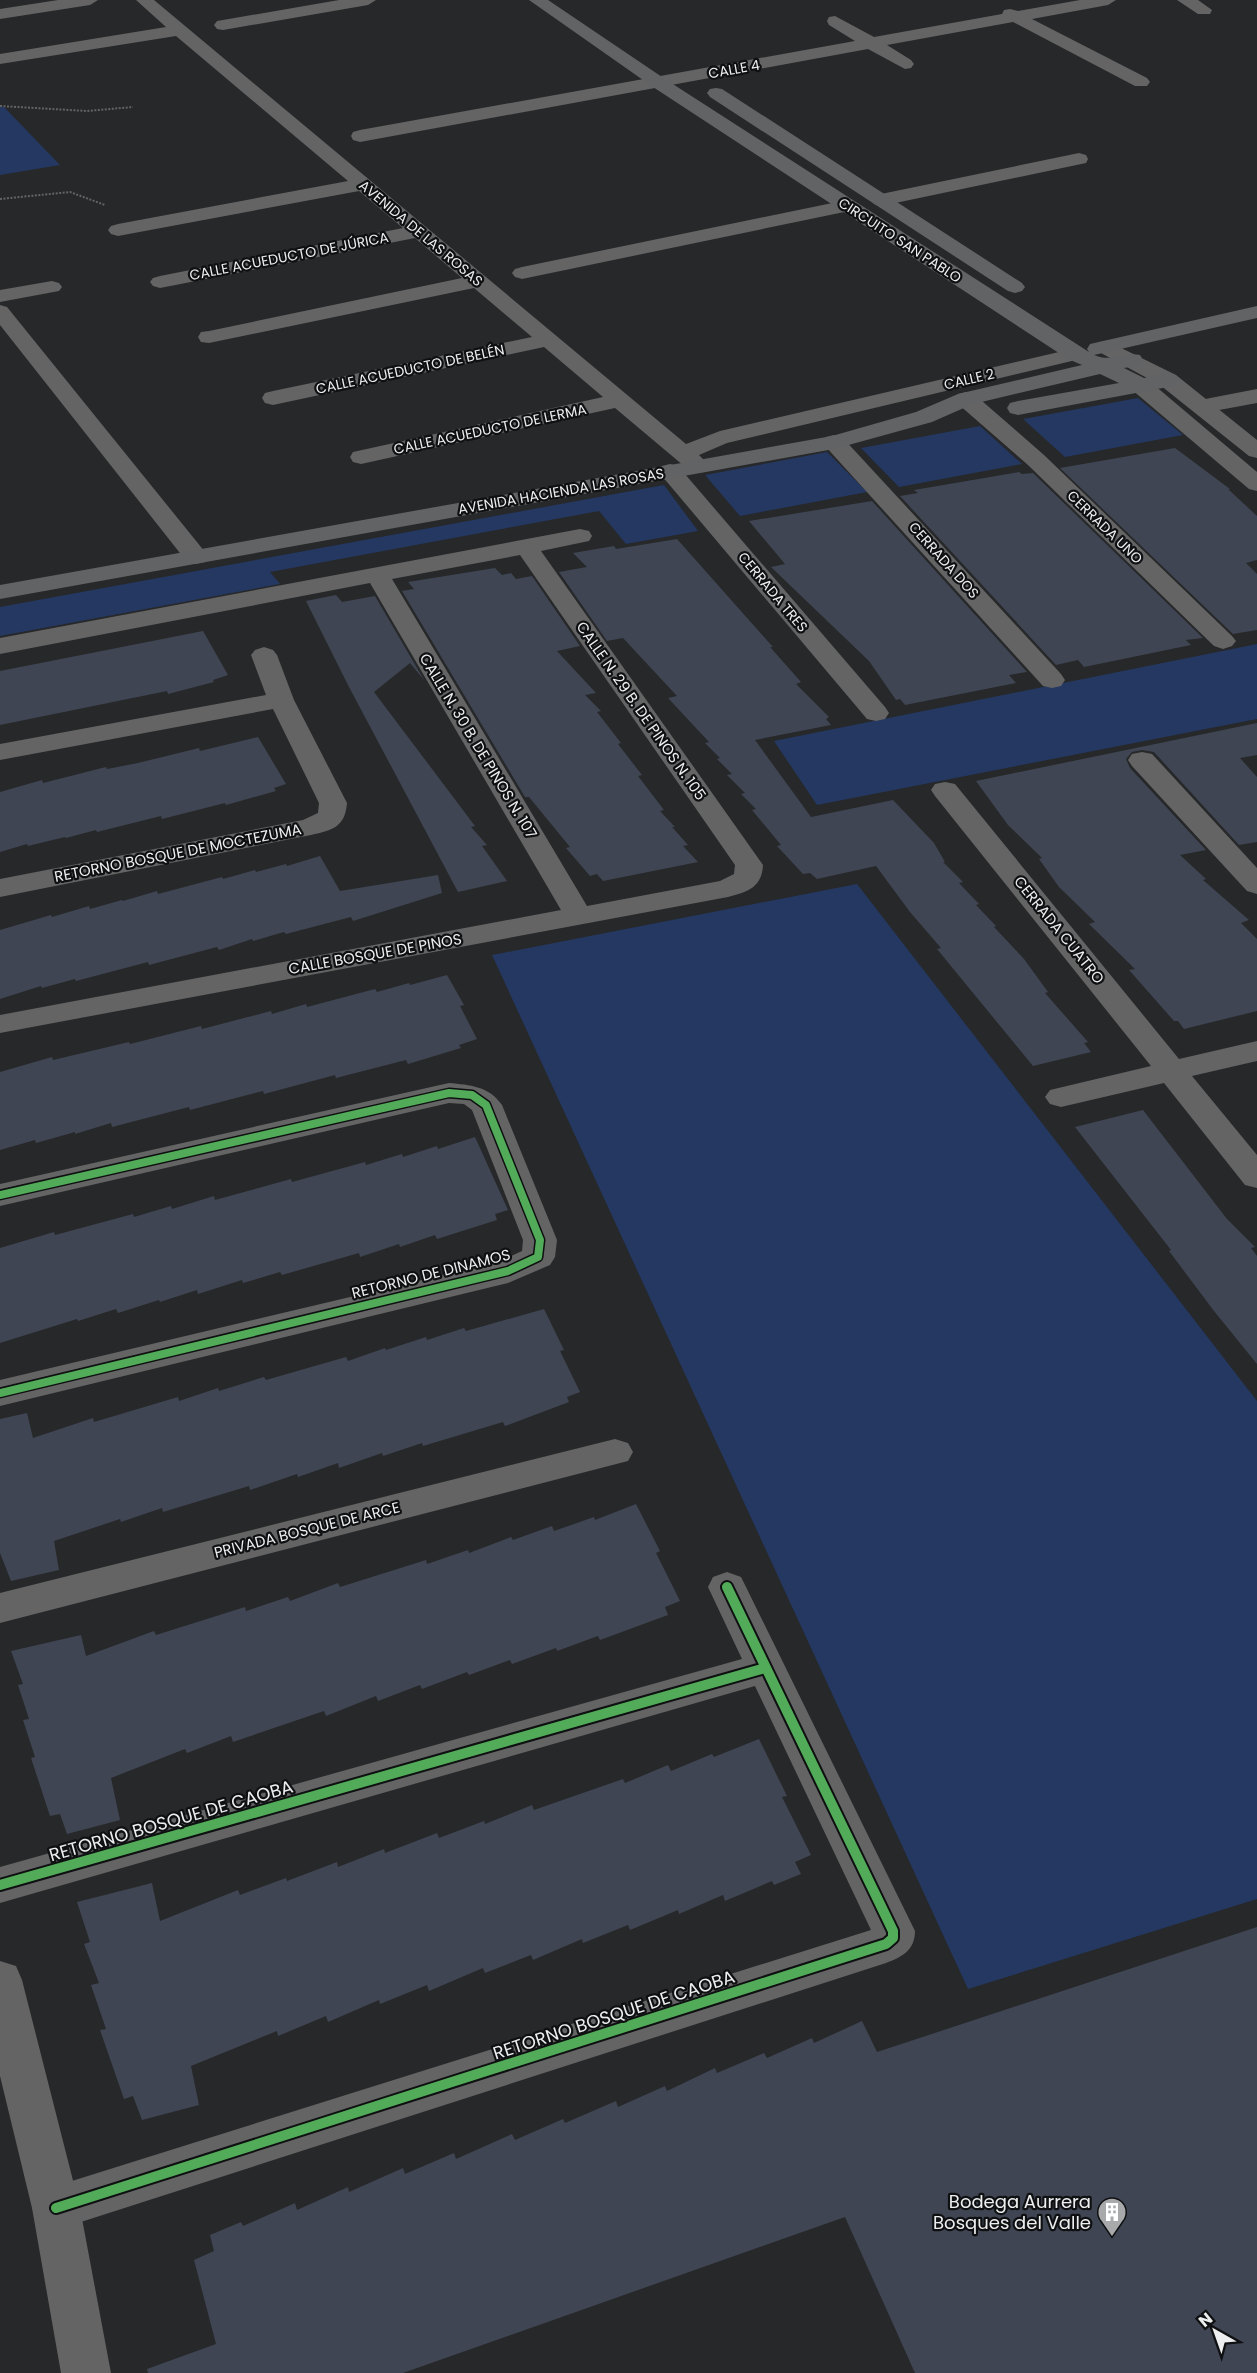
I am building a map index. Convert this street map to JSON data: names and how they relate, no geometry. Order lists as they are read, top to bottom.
{
  "streets": {
    "main road": ["CIRCUITO SAN PABLO", "CALLE 2", "AVENIDA HACIENDA LAS ROSAS"],
    "street": [
      "CALLE 4",
      "AVENIDA DE LAS ROSAS",
      "CALLE ACUEDUCTO DE JÚRICA",
      "CALLE ACUEDUCTO DE BELÉN",
      "CALLE ACUEDUCTO DE LERMA",
      "CERRADA UNO",
      "CERRADA DOS",
      "CERRADA TRES",
      "CALLE N. 29 B. DE PINOS N. 105",
      "CALLE N. 30 B. DE PINOS N. 107",
      "RETORNO BOSQUE DE MOCTEZUMA",
      "CERRADA CUATRO",
      "CALLE BOSQUE DE PINOS",
      "RETORNO DE DINAMOS",
      "PRIVADA BOSQUE DE ARCE",
      "RETORNO BOSQUE DE CAOBA"
    ]
  },
  "crossings": [
    ["CALLE 4", "CIRCUITO SAN PABLO"],
    ["AVENIDA DE LAS ROSAS", "CALLE ACUEDUCTO DE JÚRICA"],
    ["AVENIDA DE LAS ROSAS", "CALLE ACUEDUCTO DE BELÉN"],
    ["AVENIDA DE LAS ROSAS", "CALLE 2"],
    ["AVENIDA DE LAS ROSAS", "CALLE ACUEDUCTO DE LERMA"],
    ["AVENIDA DE LAS ROSAS", "AVENIDA HACIENDA LAS ROSAS"],
    ["AVENIDA DE LAS ROSAS", "CERRADA TRES"],
    ["CIRCUITO SAN PABLO", "CALLE 2"],
    ["CALLE 2", "AVENIDA HACIENDA LAS ROSAS"],
    ["CALLE 2", "CERRADA TRES"],
    ["AVENIDA HACIENDA LAS ROSAS", "CERRADA UNO"],
    ["AVENIDA HACIENDA LAS ROSAS", "CERRADA DOS"],
    ["AVENIDA HACIENDA LAS ROSAS", "CERRADA TRES"],
    ["CALLE N. 29 B. DE PINOS N. 105", "CALLE BOSQUE DE PINOS"],
    ["CALLE N. 30 B. DE PINOS N. 107", "CALLE BOSQUE DE PINOS"]
  ],
  "places": {
    "building": ["Bodega Aurrera Bosques del Valle"]
  },
  "north": "top left"
}
